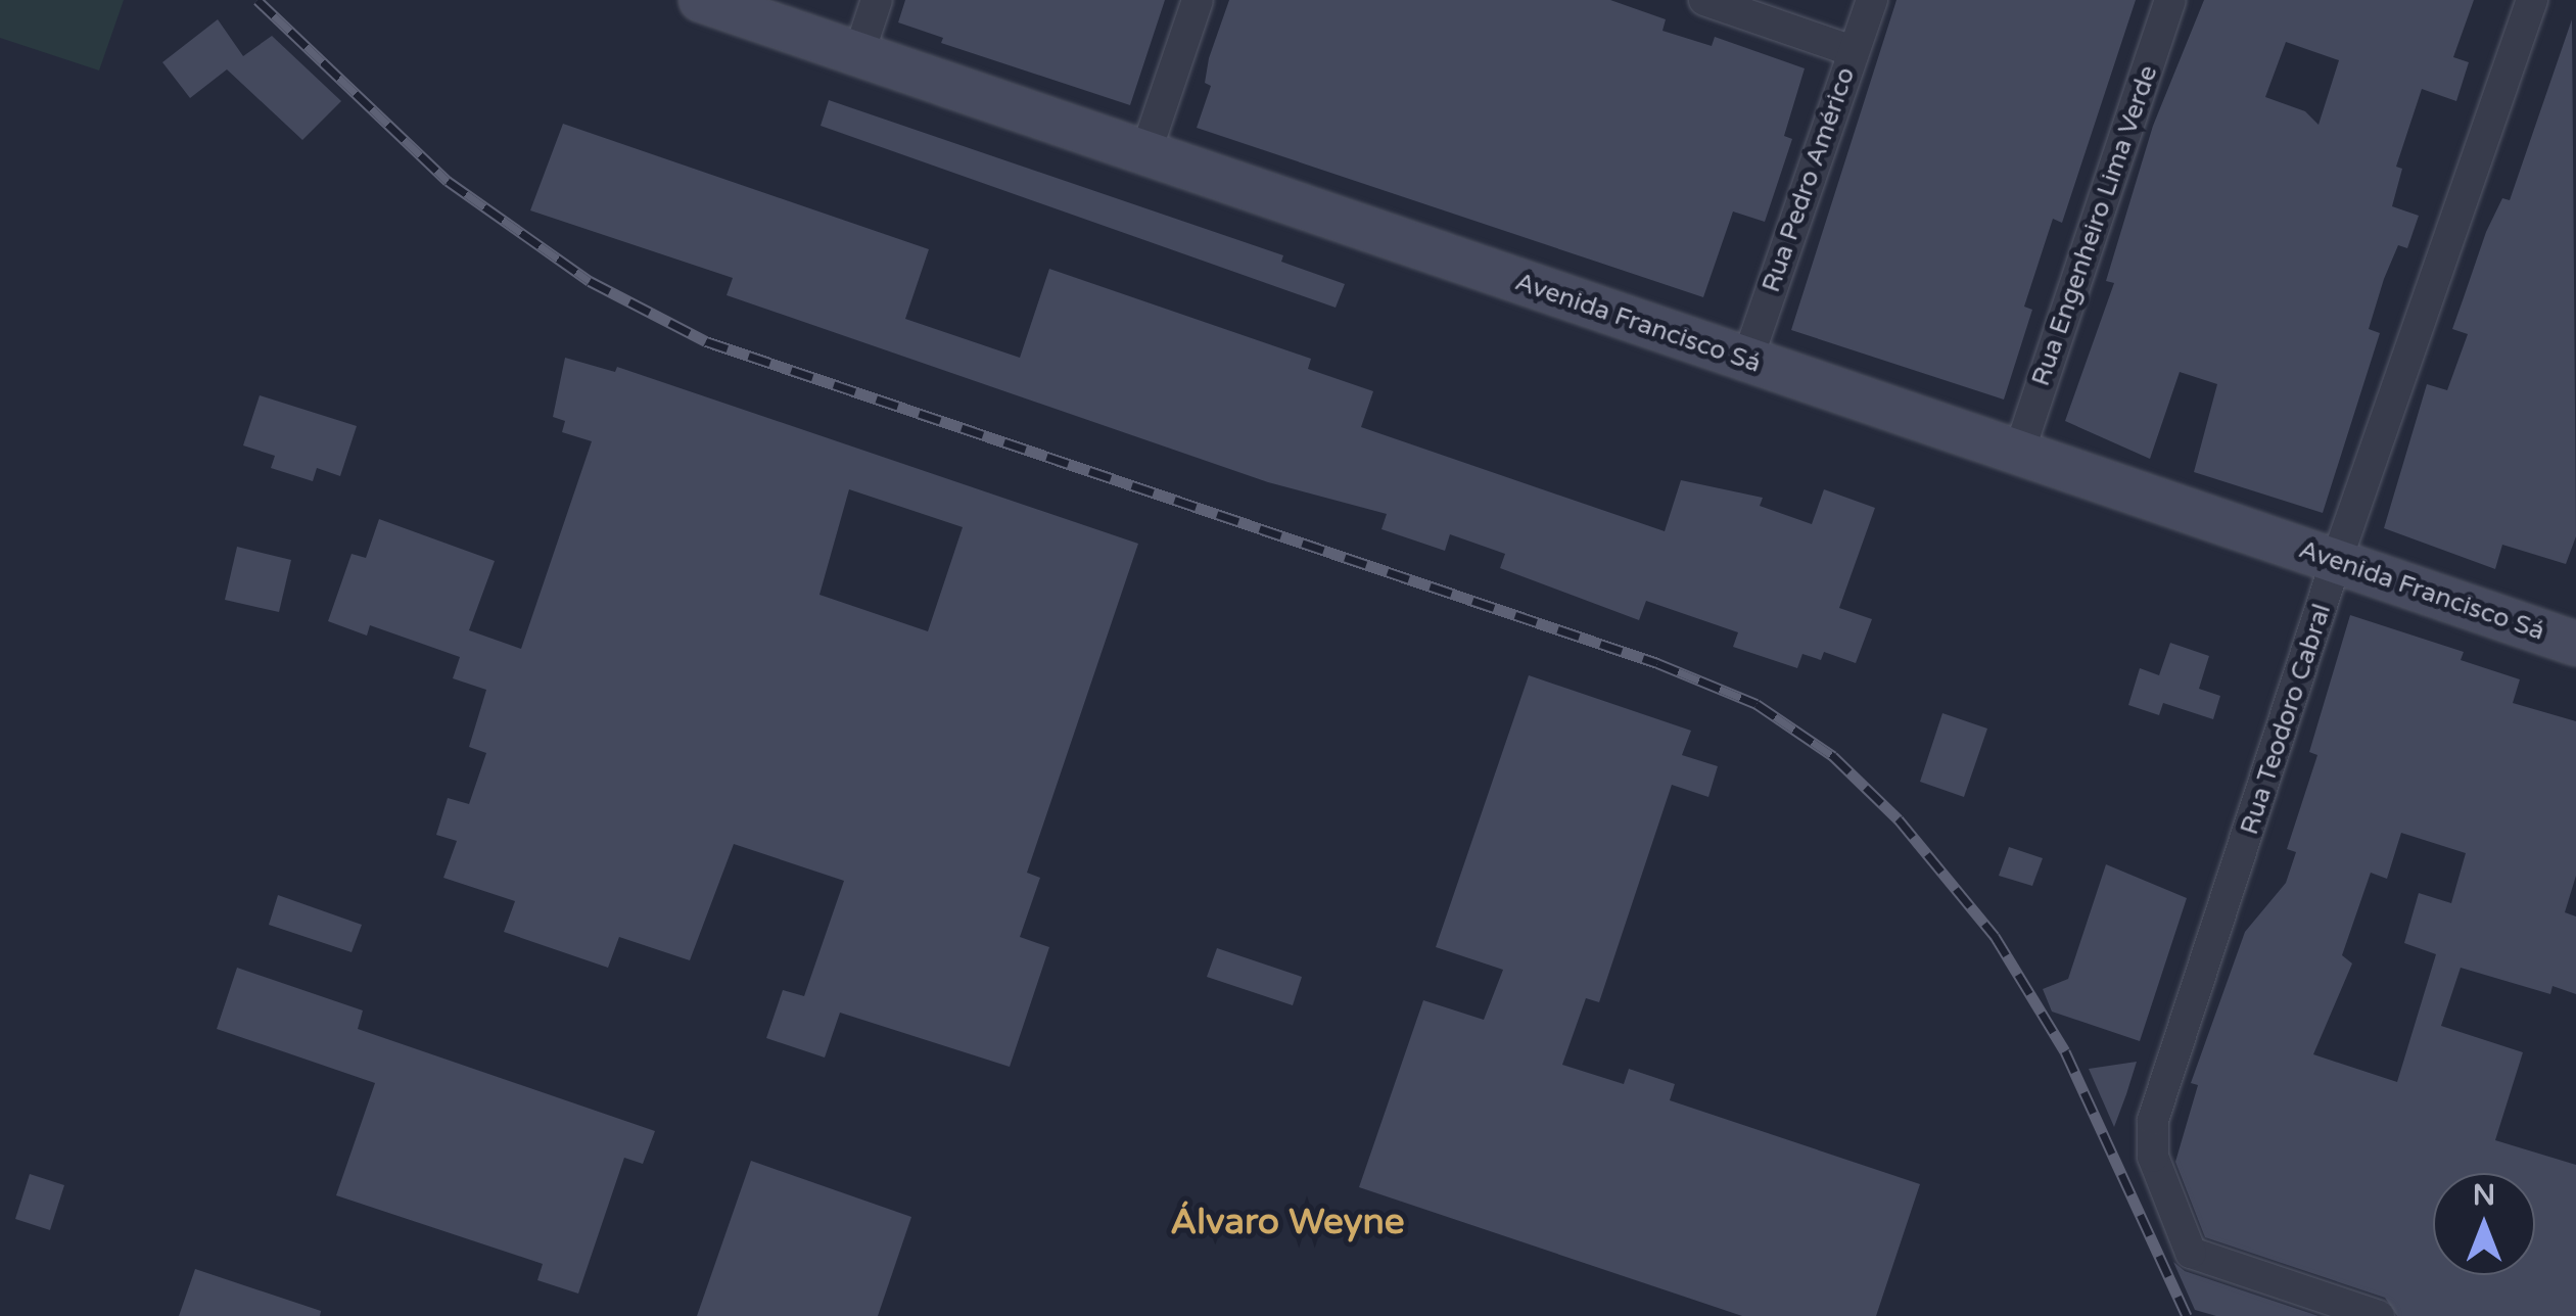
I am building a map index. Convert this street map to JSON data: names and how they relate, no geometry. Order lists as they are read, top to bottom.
{
  "streets": {
    "main road": ["Avenida Francisco Sá"],
    "street": ["Rua Pedro Américo", "Rua Engenheiro Lima Verde", "Rua Teodoro Cabral"]
  },
  "crossings": [
    ["Rua Pedro Américo", "Avenida Francisco Sá"],
    ["Rua Engenheiro Lima Verde", "Avenida Francisco Sá"],
    ["Avenida Francisco Sá", "Rua Teodoro Cabral"]
  ],
  "districts": ["Álvaro Weyne"],
  "north": "top"
}
